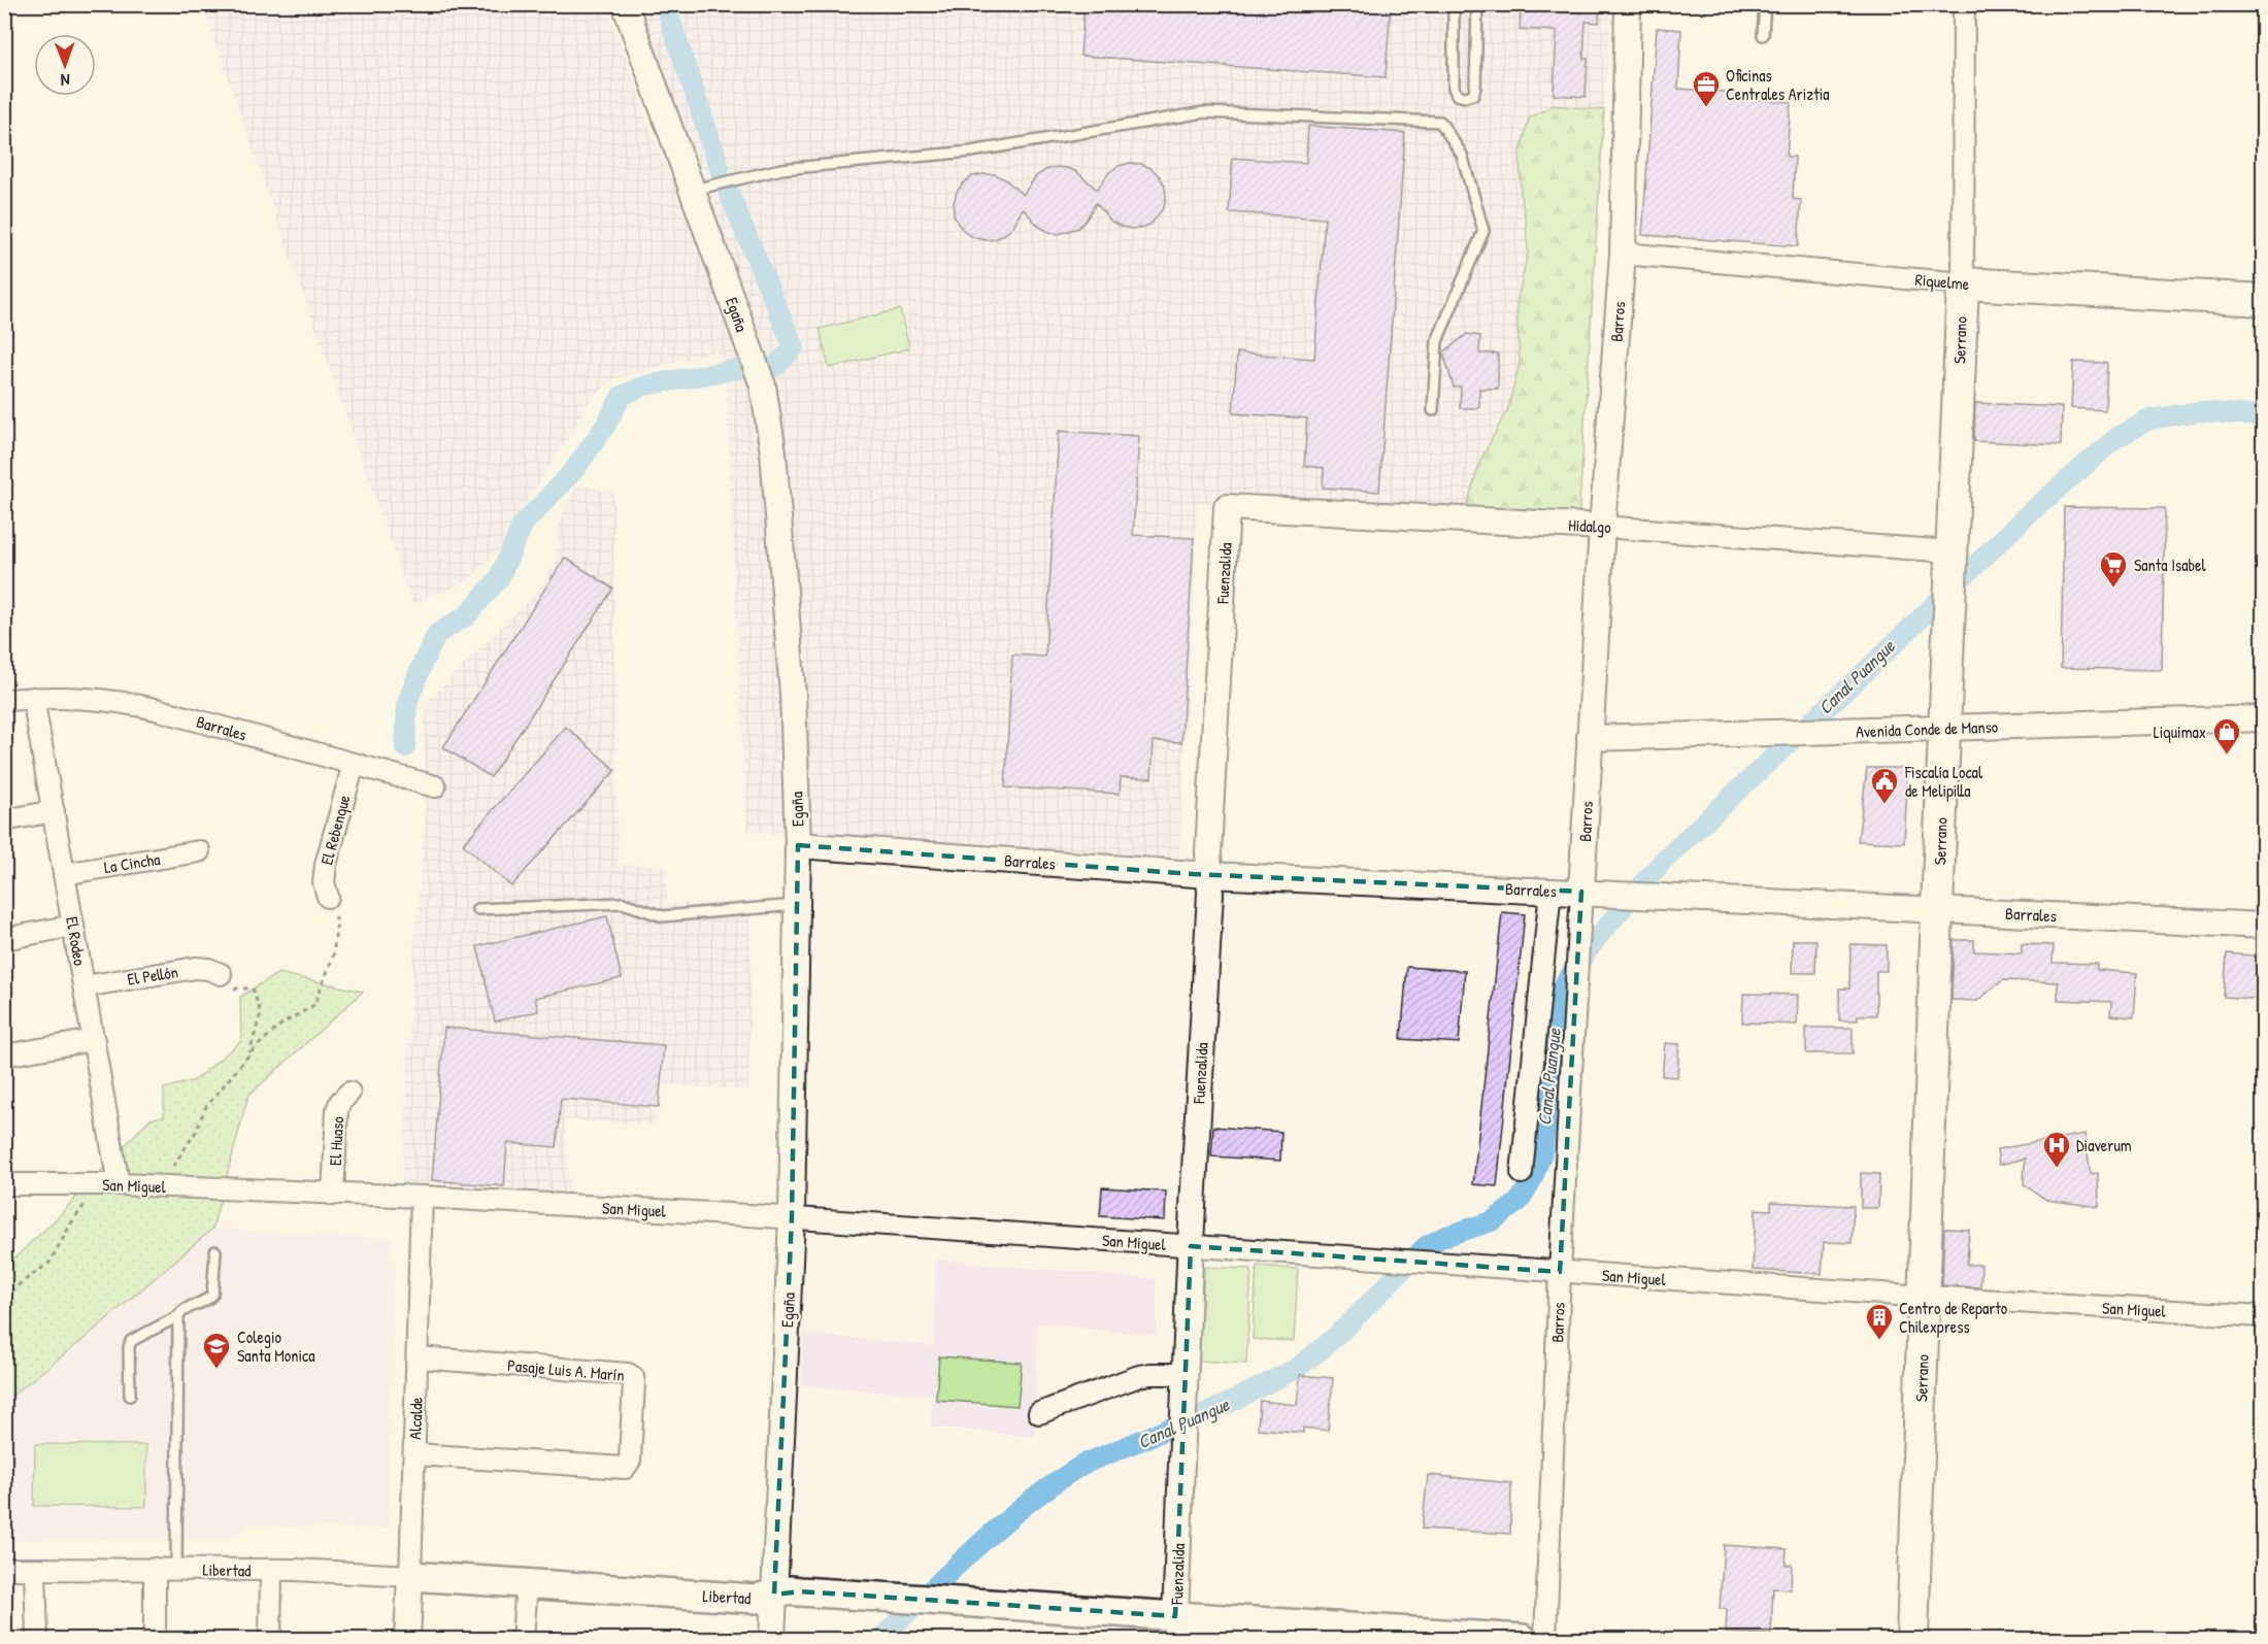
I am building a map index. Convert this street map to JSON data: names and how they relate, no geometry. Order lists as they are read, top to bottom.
{
  "streets": {
    "main road": ["Riquelme", "Serrano", "Libertad"],
    "street": [
      "Egaña",
      "Barros",
      "Hidalgo",
      "Fuenzalida",
      "Barrales",
      "Avenida Conde de Manso",
      "El Rebenque",
      "La Cincha",
      "El Rodeo",
      "El Pellón",
      "El Huaso",
      "San Miguel",
      "Pasaje Luis A. Marín",
      "Alcalde"
    ]
  },
  "crossings": [
    ["Riquelme", "Barros"],
    ["Riquelme", "Serrano"],
    ["Egaña", "Barrales"],
    ["Egaña", "San Miguel"],
    ["Egaña", "Libertad"],
    ["Barros", "Hidalgo"],
    ["Barros", "Barrales"],
    ["Barros", "Avenida Conde de Manso"],
    ["Barros", "San Miguel"],
    ["Serrano", "Hidalgo"],
    ["Serrano", "Barrales"],
    ["Serrano", "Avenida Conde de Manso"],
    ["Serrano", "San Miguel"],
    ["Hidalgo", "Fuenzalida"],
    ["Fuenzalida", "Barrales"],
    ["Fuenzalida", "San Miguel"],
    ["Fuenzalida", "Libertad"],
    ["Barrales", "El Rebenque"],
    ["Barrales", "El Rodeo"],
    ["La Cincha", "El Rodeo"],
    ["El Rodeo", "El Pellón"],
    ["El Rodeo", "San Miguel"],
    ["El Huaso", "San Miguel"],
    ["San Miguel", "Alcalde"],
    ["Pasaje Luis A. Marín", "Alcalde"],
    ["Alcalde", "Libertad"]
  ],
  "water": ["Canal Puangue"],
  "places": {
    "office": ["Oficinas Centrales Ariztia"],
    "supermarket": ["Santa Isabel"],
    "shop": ["Liquimax"],
    "public building": ["Fiscalía Local de Melipilla"],
    "hospital": ["Diaverum"],
    "building": ["Centro de Reparto Chilexpress"],
    "school or university": ["Colegio Santa Monica"]
  },
  "north": "bottom"
}
